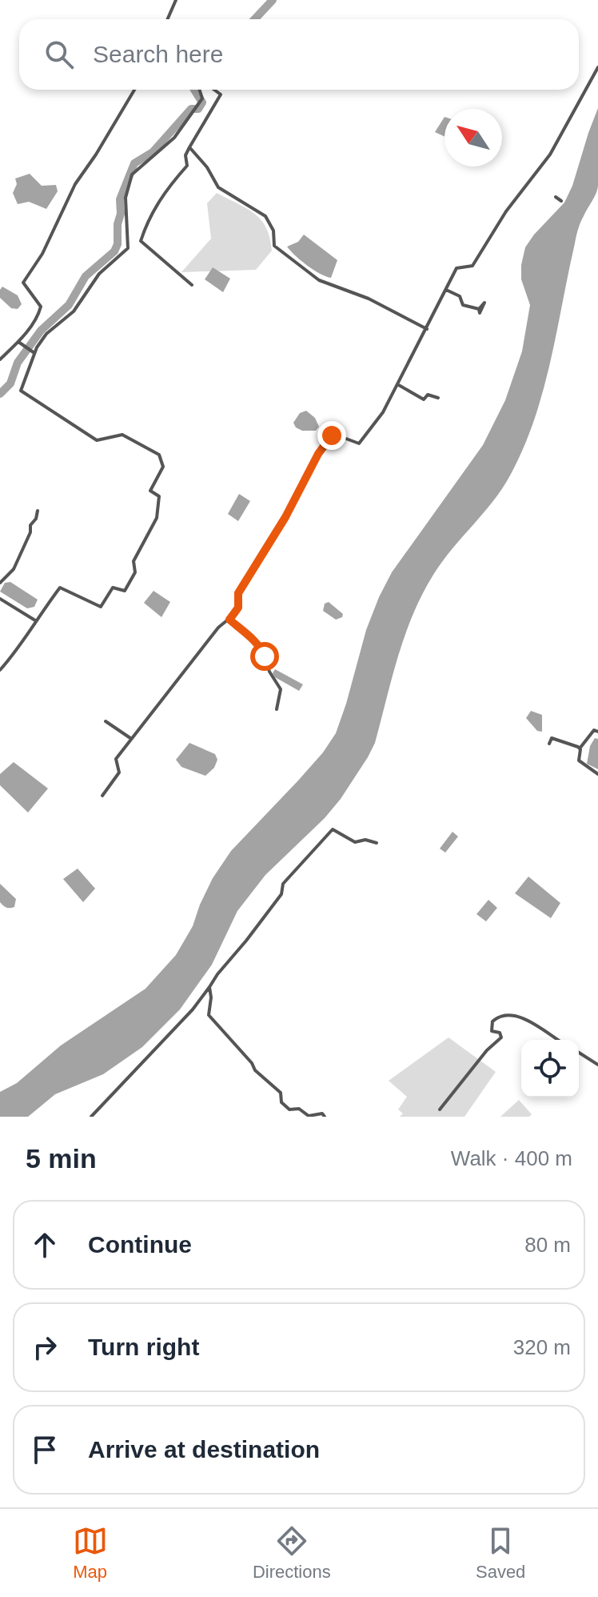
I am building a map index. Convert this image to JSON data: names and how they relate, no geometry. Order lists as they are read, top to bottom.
{
  "north": "top left",
  "page": {
    "search": "Search here",
    "heading": ["5 min", "Walk · 400 m"],
    "list": [
      ["Continue", "80 m"],
      ["Turn right", "320 m"],
      "Arrive at destination"
    ],
    "nav": ["Map", "Directions", "Saved"]
  }
}
